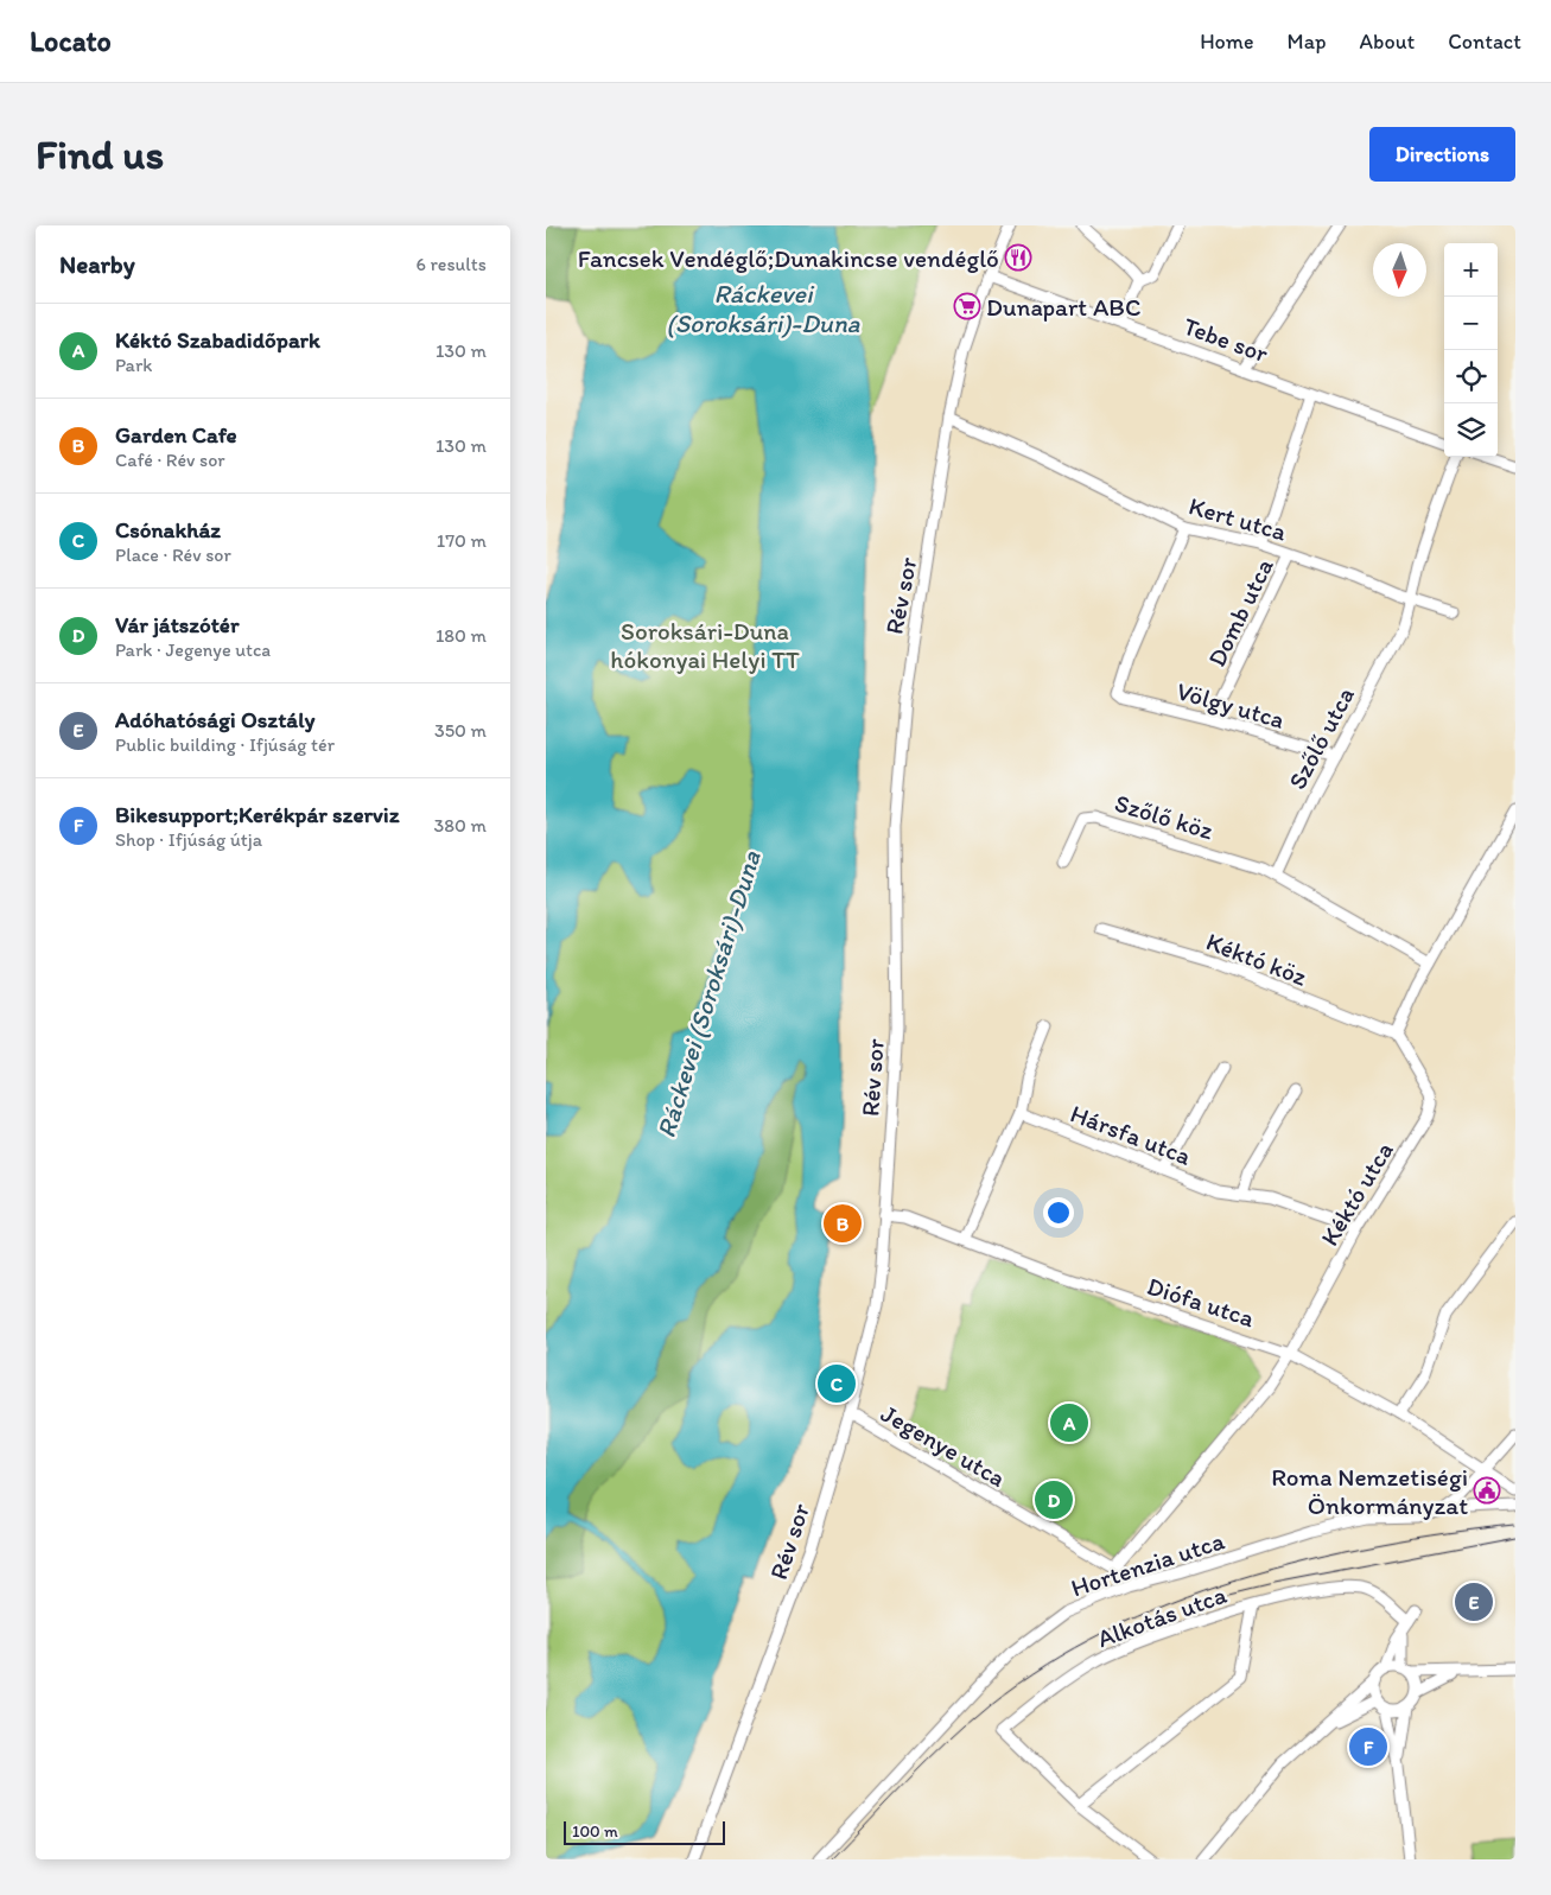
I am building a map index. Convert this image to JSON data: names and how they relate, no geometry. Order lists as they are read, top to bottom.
{
  "streets": {
    "street": [
      "Tebe sor",
      "Kert utca",
      "Rév sor",
      "Domb utca",
      "Völgy utca",
      "Szőlő utca",
      "Szőlő köz",
      "Kéktó köz",
      "Hársfa utca",
      "Kéktó utca",
      "Diófa utca",
      "Jegenye utca",
      "Hortenzia utca",
      "Alkotás utca"
    ]
  },
  "crossings": [
    ["Tebe sor", "Rév sor"],
    ["Kert utca", "Rév sor"],
    ["Kert utca", "Domb utca"],
    ["Kert utca", "Völgy utca"],
    ["Kert utca", "Szőlő utca"],
    ["Rév sor", "Diófa utca"],
    ["Rév sor", "Jegenye utca"],
    ["Domb utca", "Völgy utca"],
    ["Völgy utca", "Szőlő utca"],
    ["Szőlő utca", "Szőlő köz"],
    ["Kéktó köz", "Kéktó utca"],
    ["Hársfa utca", "Kéktó utca"],
    ["Kéktó utca", "Diófa utca"],
    ["Kéktó utca", "Jegenye utca"],
    ["Jegenye utca", "Hortenzia utca"]
  ],
  "water": ["Ráckevei (Soroksári)-Duna"],
  "parks": ["Soroksári-Duna hókonyai Helyi TT"],
  "places": {
    "restaurant": ["Fancsek Vendéglő;Dunakincse vendéglő"],
    "supermarket": ["Dunapart ABC"],
    "public building": ["Roma Nemzetiségi Önkormányzat"]
  },
  "scale_bar": "100 m",
  "north": "bottom",
  "page": {
    "header": "Locato",
    "nav": [
      "Home",
      "Map",
      "About",
      "Contact"
    ],
    "buttons": "Directions",
    "title": "Find us",
    "heading": ["Nearby", "6 results"],
    "map_buttons": ["+", "−"],
    "list": [
      {
        "mark": "A",
        "name": "Kéktó Szabadidőpark",
        "note": "Park",
        "value": "130 m"
      },
      {
        "mark": "B",
        "name": "Garden Cafe",
        "note": "Café · Rév sor",
        "value": "130 m"
      },
      {
        "mark": "C",
        "name": "Csónakház",
        "note": "Place · Rév sor",
        "value": "170 m"
      },
      {
        "mark": "D",
        "name": "Vár játszótér",
        "note": "Park · Jegenye utca",
        "value": "180 m"
      },
      {
        "mark": "E",
        "name": "Adóhatósági Osztály",
        "note": "Public building · Ifjúság tér",
        "value": "350 m"
      },
      {
        "mark": "F",
        "name": "Bikesupport;Kerékpár szerviz",
        "note": "Shop · Ifjúság útja",
        "value": "380 m"
      }
    ],
    "pins": [
      "B",
      "C",
      "A",
      "D",
      "E",
      "F"
    ],
    "scale": "100 m"
  }
}
